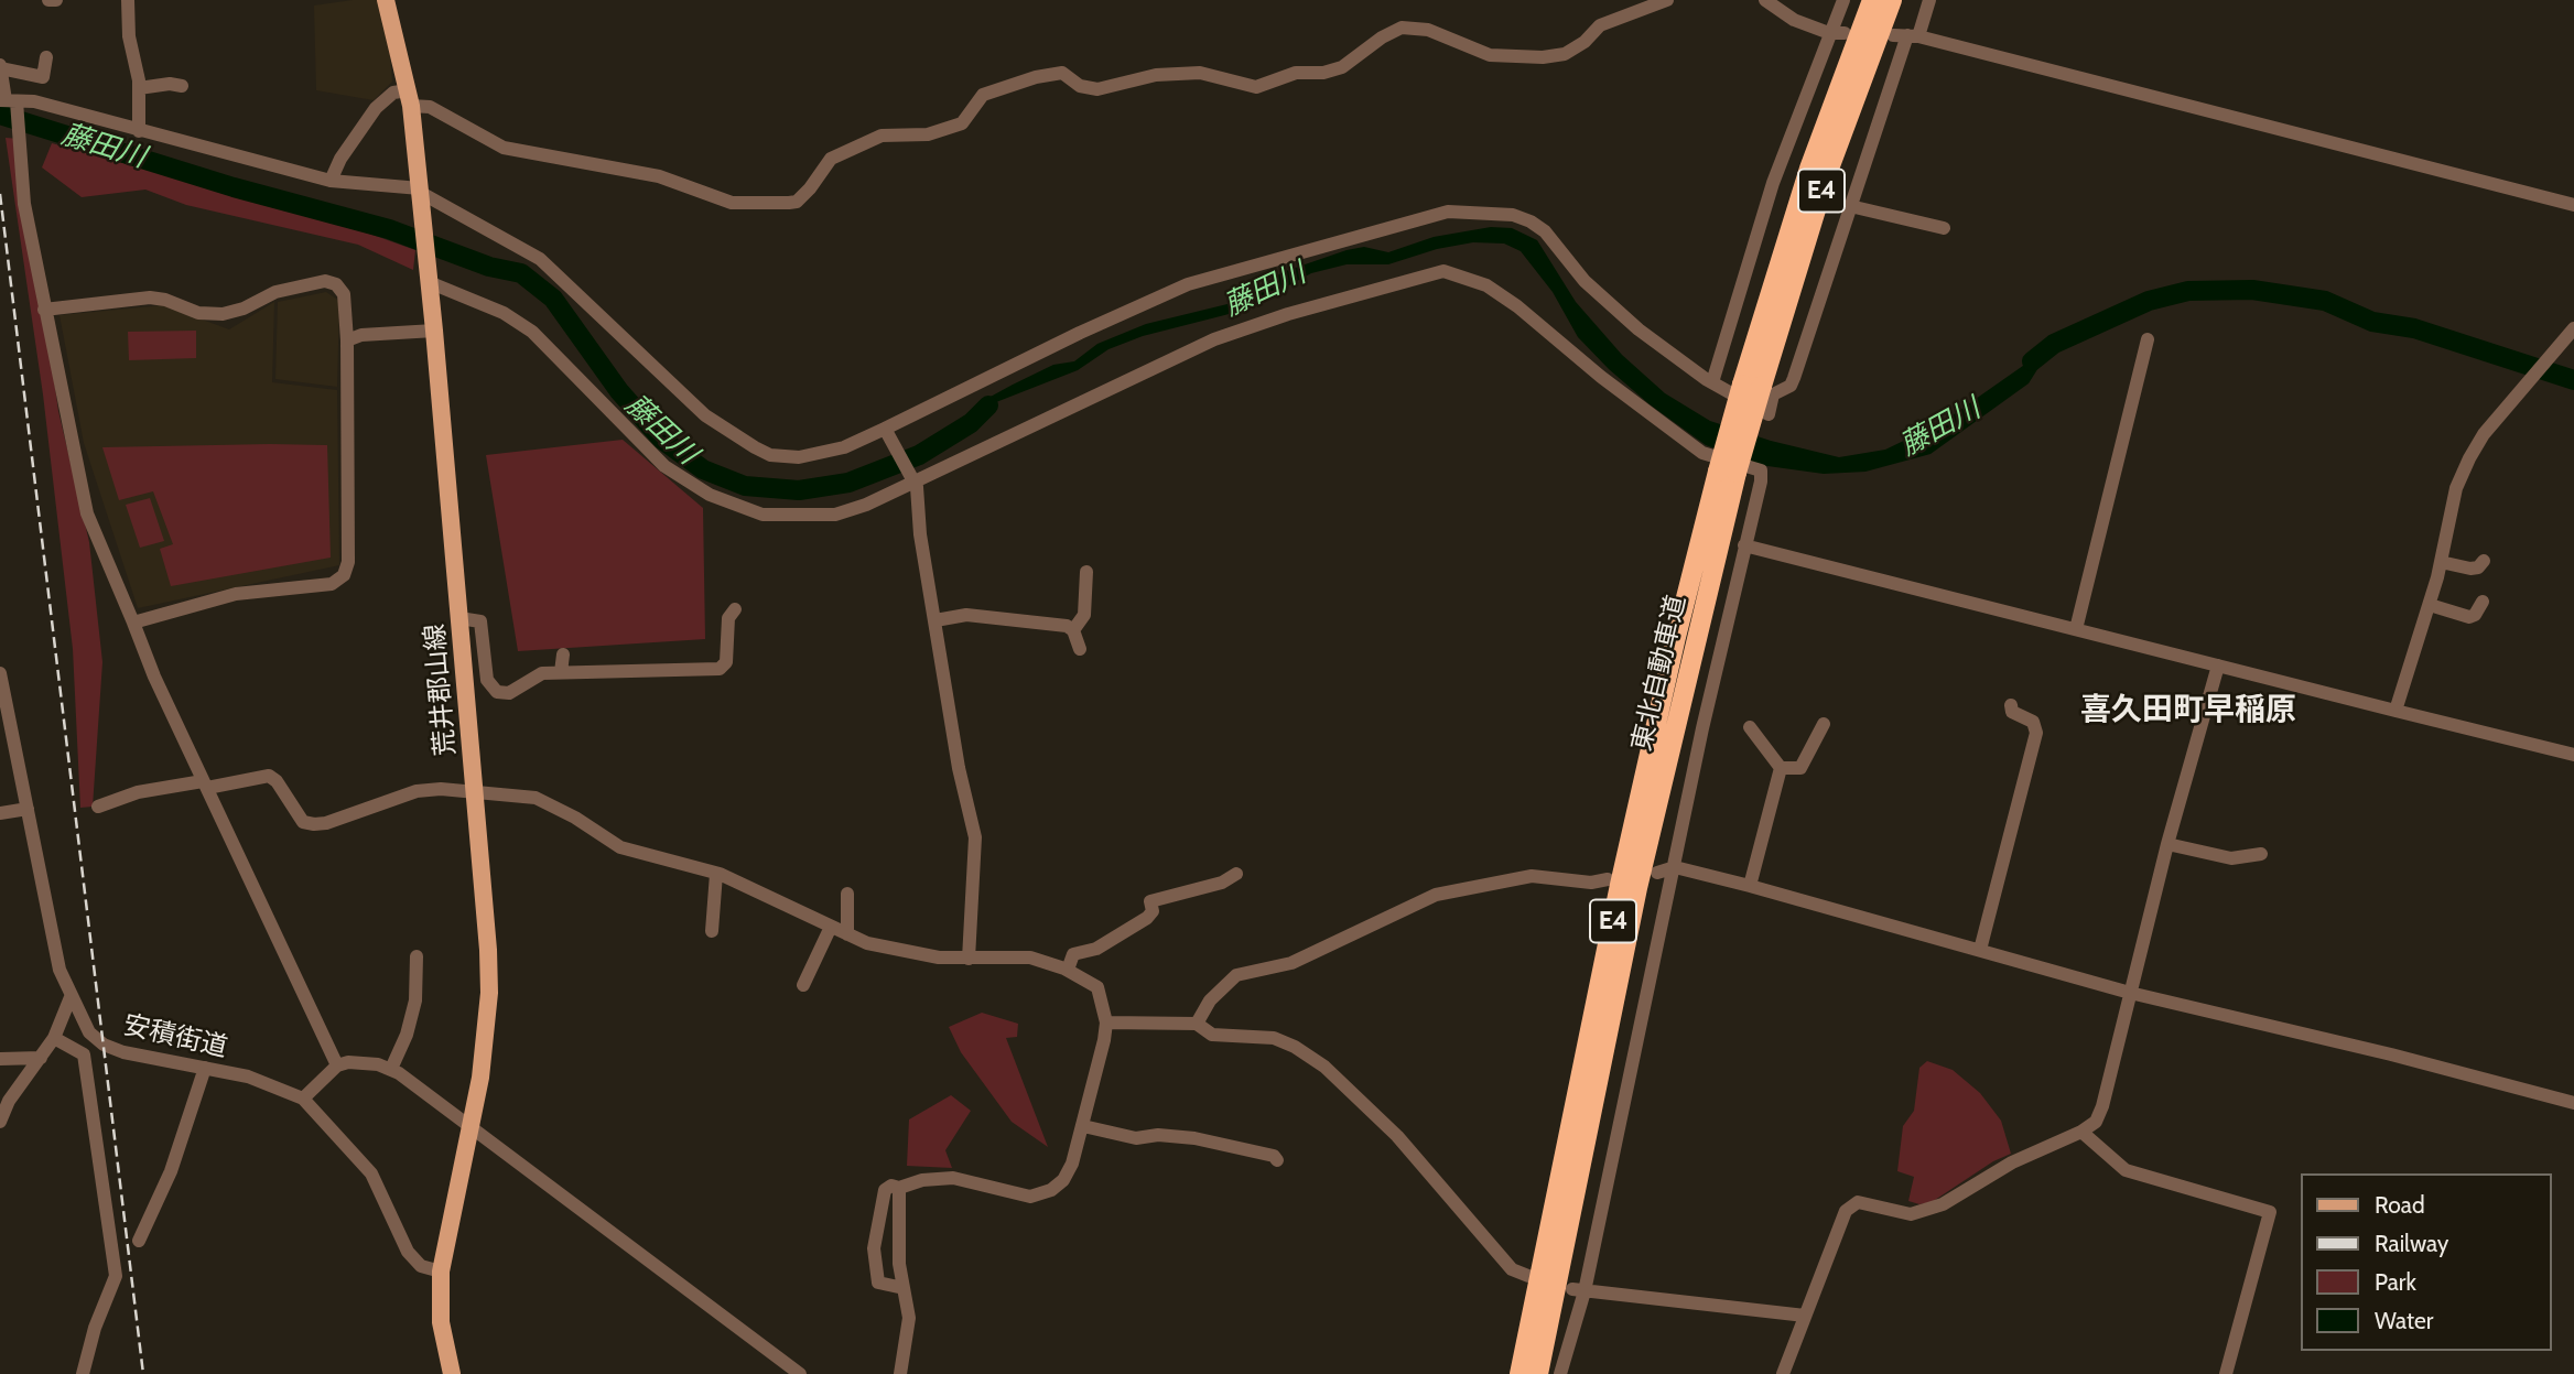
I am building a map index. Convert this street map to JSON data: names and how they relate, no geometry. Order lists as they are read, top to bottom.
{
  "streets": {
    "highway": ["E4", "東北自動車道"],
    "main road": ["荒井郡山線"],
    "street": ["安積街道"]
  },
  "crossings": [
    ["荒井郡山線", "安積街道"]
  ],
  "districts": ["喜久田町早稲原"],
  "water": ["藤田川"],
  "legend": [
    "Road",
    "Railway",
    "Park",
    "Water"
  ]
}
